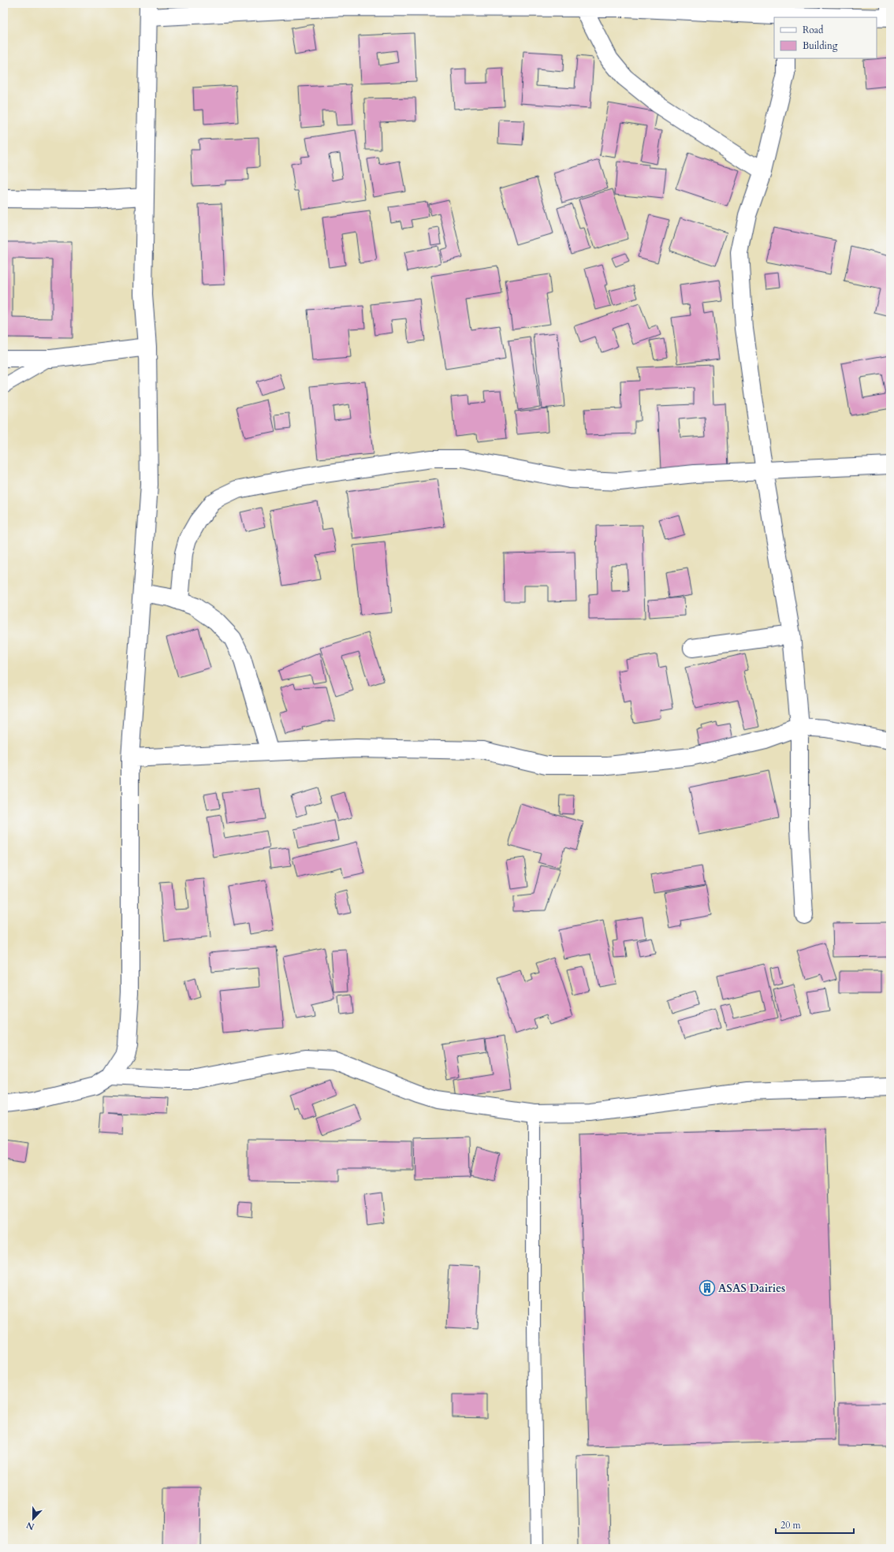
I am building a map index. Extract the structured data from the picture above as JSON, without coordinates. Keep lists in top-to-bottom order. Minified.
{"places":{"building":["ASAS Dairies"]},"legend":["Road","Building"],"scale_bar":"20 m","north":"bottom"}
